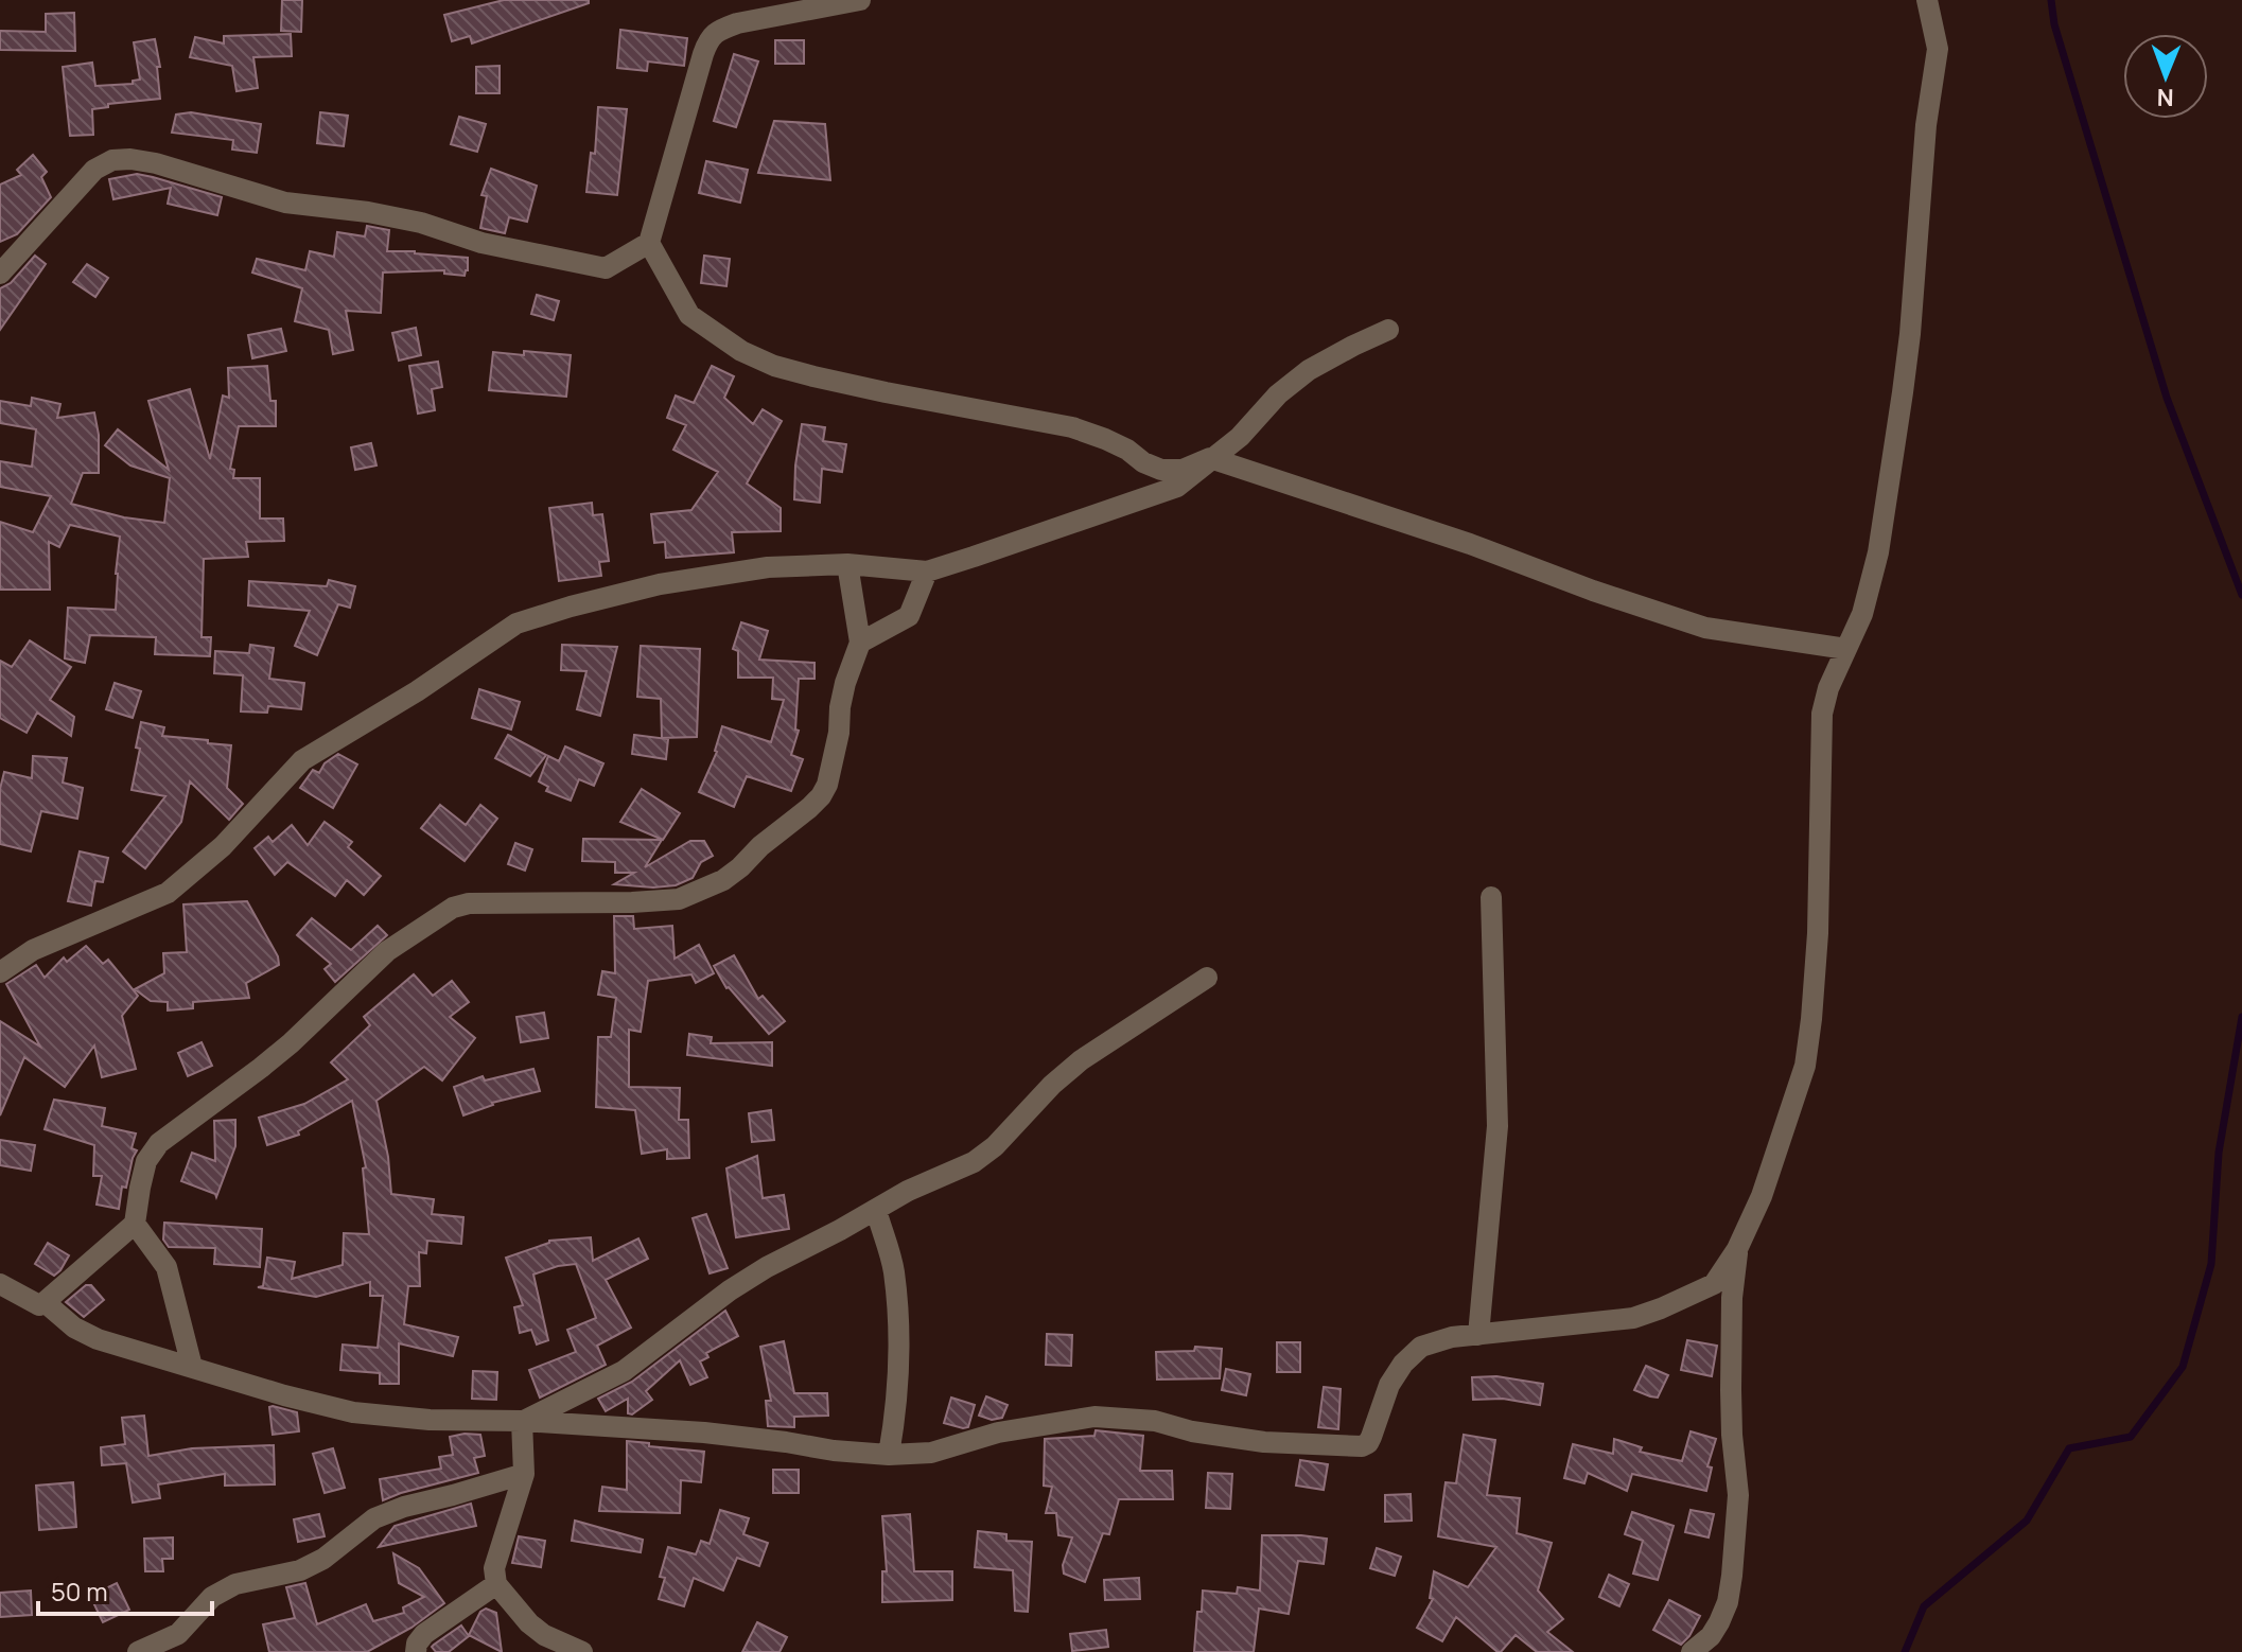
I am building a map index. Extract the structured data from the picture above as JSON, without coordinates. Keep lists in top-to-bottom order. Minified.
{"scale_bar":"50 m","north":"bottom"}
